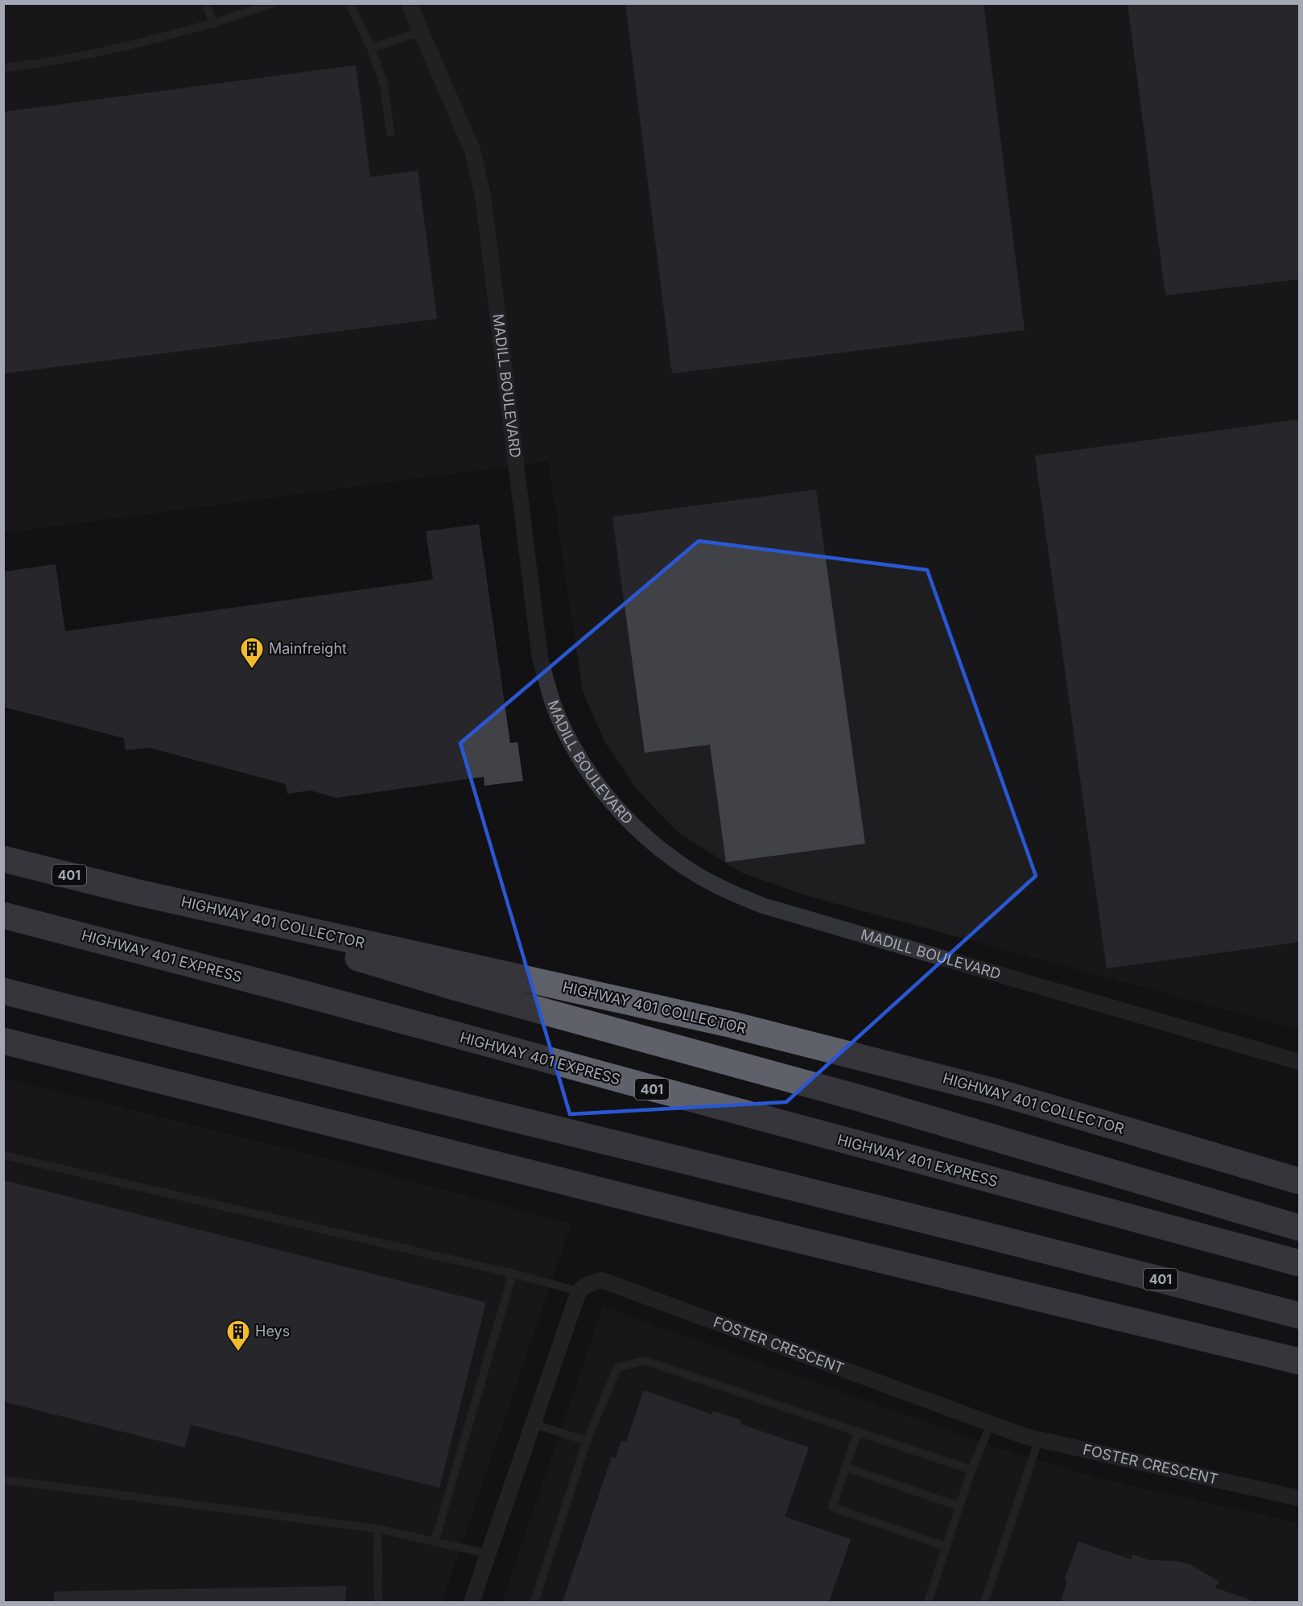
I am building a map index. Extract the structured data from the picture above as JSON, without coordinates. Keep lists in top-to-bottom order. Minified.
{"streets":{"highway":["401","HIGHWAY 401 COLLECTOR","HIGHWAY 401 EXPRESS"],"street":["MADILL BOULEVARD","FOSTER CRESCENT"]},"places":{"building":["Mainfreight","Heys"]}}
